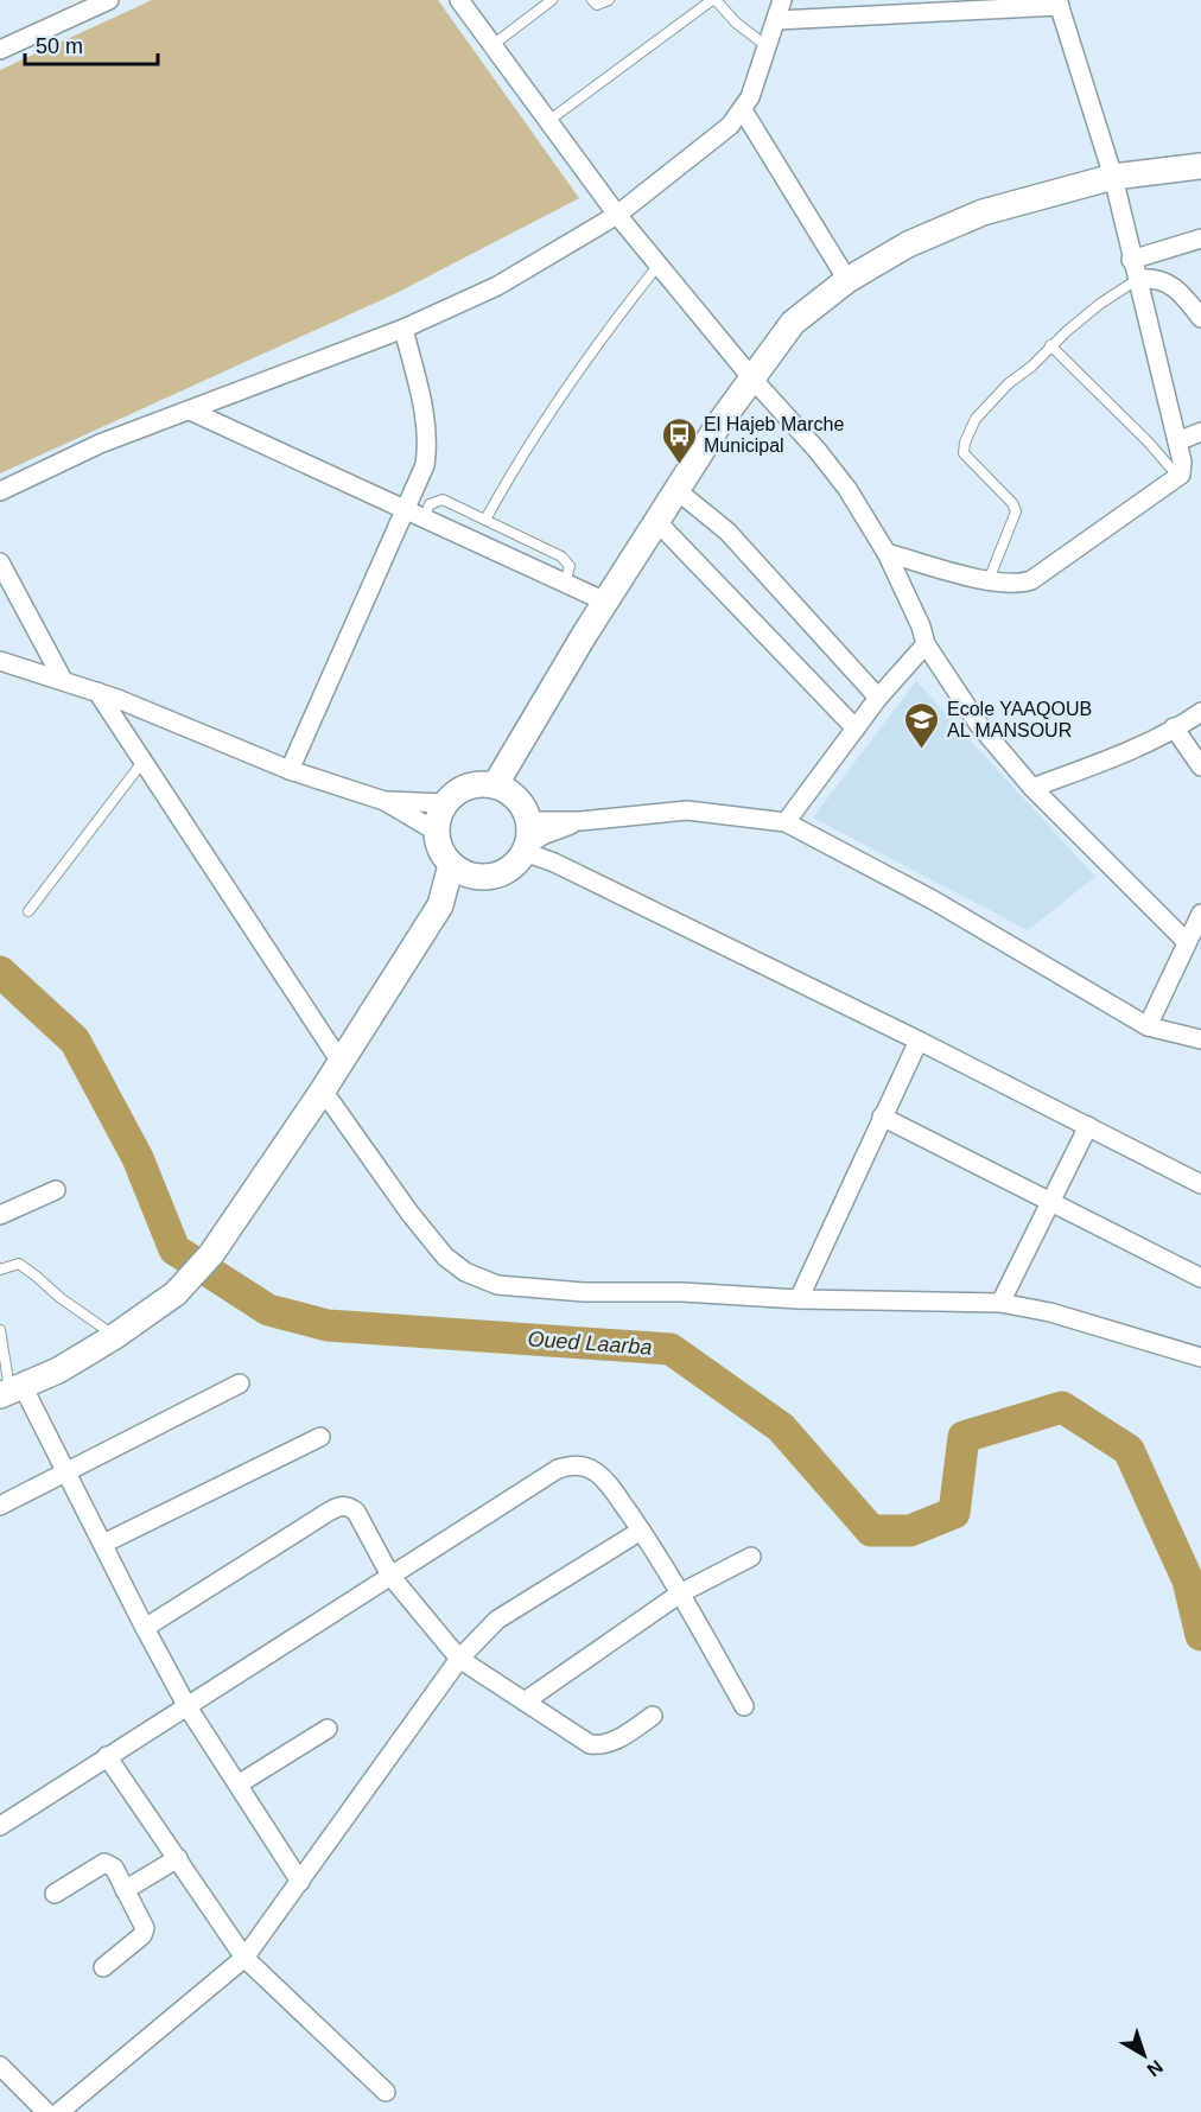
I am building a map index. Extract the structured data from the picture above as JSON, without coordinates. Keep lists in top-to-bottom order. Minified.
{"water":["Oued Laarba"],"places":{"bus stop":["El Hajeb Marche Municipal"],"school or university":["Ecole YAAQOUB AL MANSOUR"]},"scale_bar":"50 m","north":"bottom right"}
